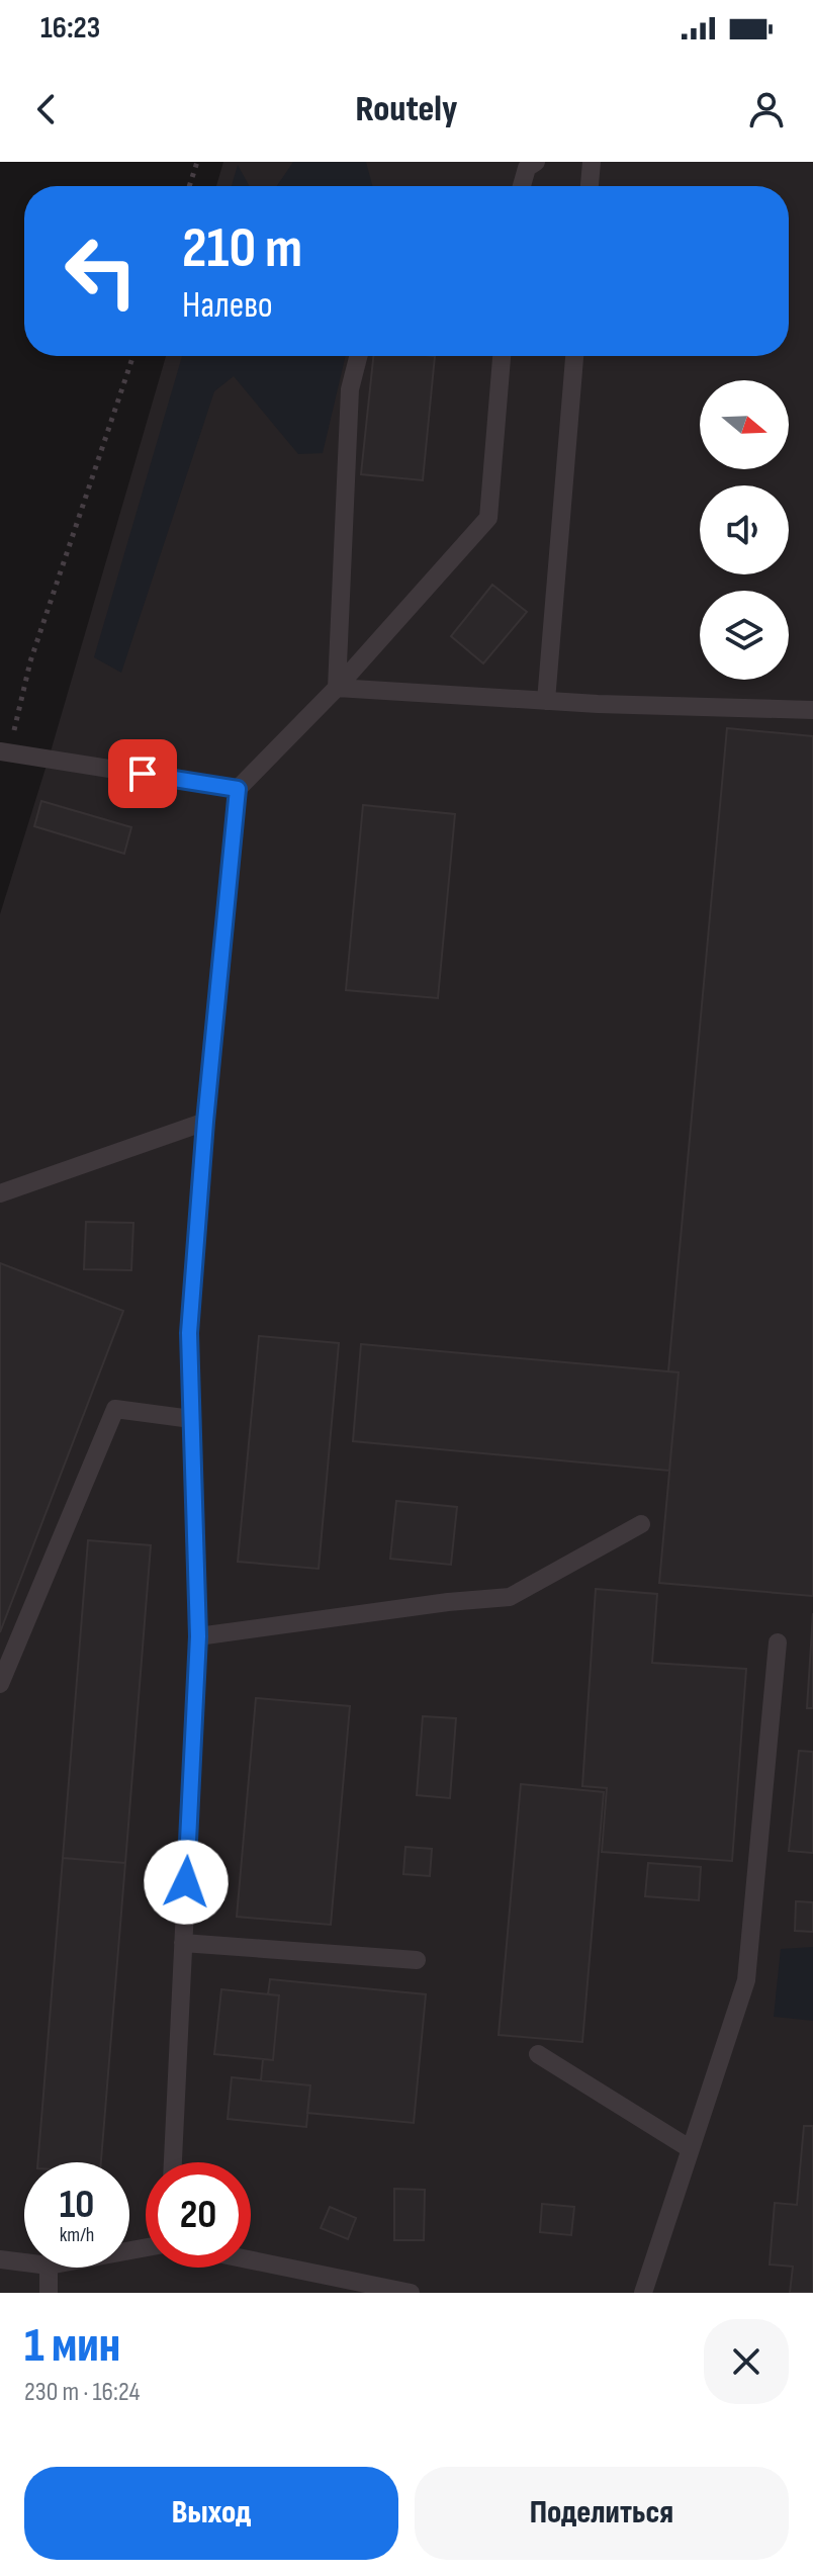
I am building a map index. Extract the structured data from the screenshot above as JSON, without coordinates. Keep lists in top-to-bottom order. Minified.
{"north":"right","page":{"status":"16:23","header":"Routely","turn":["210 m","Налево"],"speed":"10 km/h","limit":"20","heading":["1 мин","230 m · 16:24"],"buttons":["Выход","Поделиться"]}}
